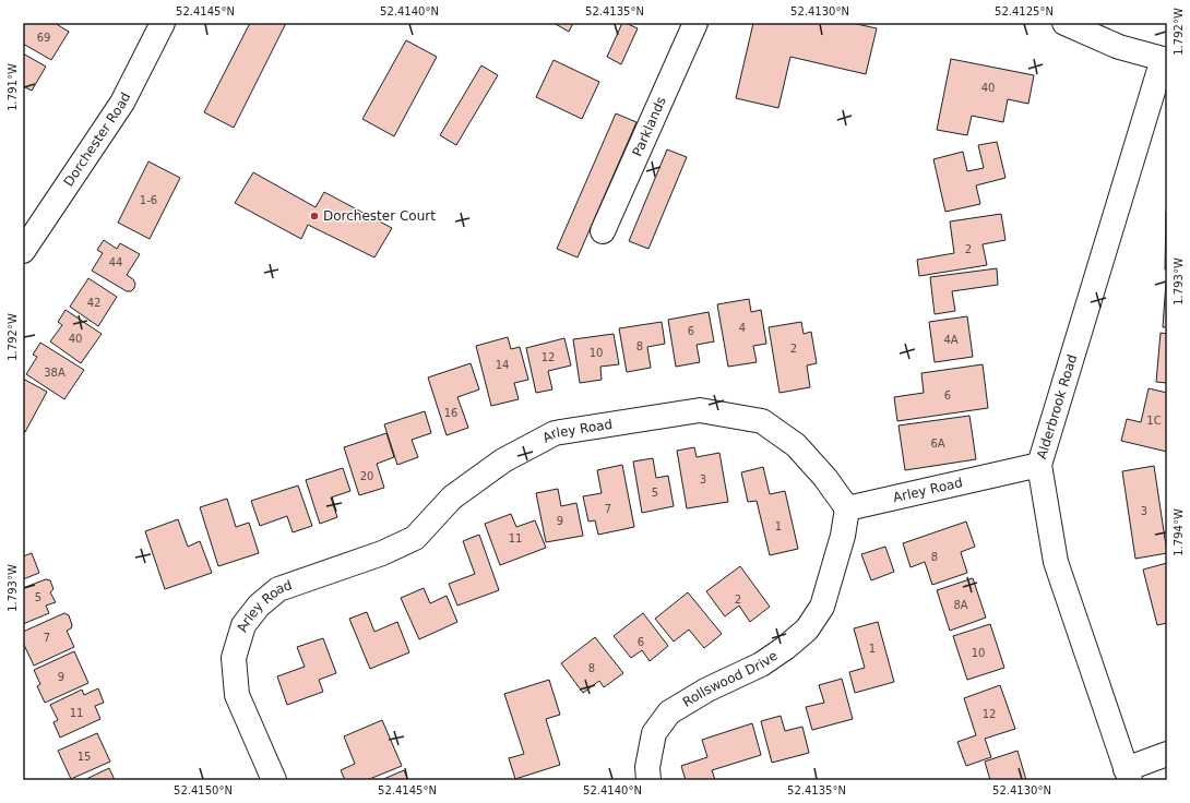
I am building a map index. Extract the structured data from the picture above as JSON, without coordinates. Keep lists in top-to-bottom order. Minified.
{"streets":{"street":["Parklands","Dorchester Road","Alderbrook Road","Arley Road","Rollswood Drive"]},"crossings":[["Alderbrook Road","Arley Road"],["Arley Road","Rollswood Drive"]],"places":["Dorchester Court"],"house_numbers":["69","40","1-6","2","44","42","4","6","40","4A","8","2","10","12","14","38A","6","16","1C","6A","20","3","5","7","3","9","1","11","8","5","2","8A","7","6","1","10","8","9","11","12","15"],"coordinates":["52.4145°N","52.4140°N","52.4135°N","52.4130°N","52.4125°N","1.792°W","1.791°W","1.793°W","1.794°W","52.4150°N"]}
